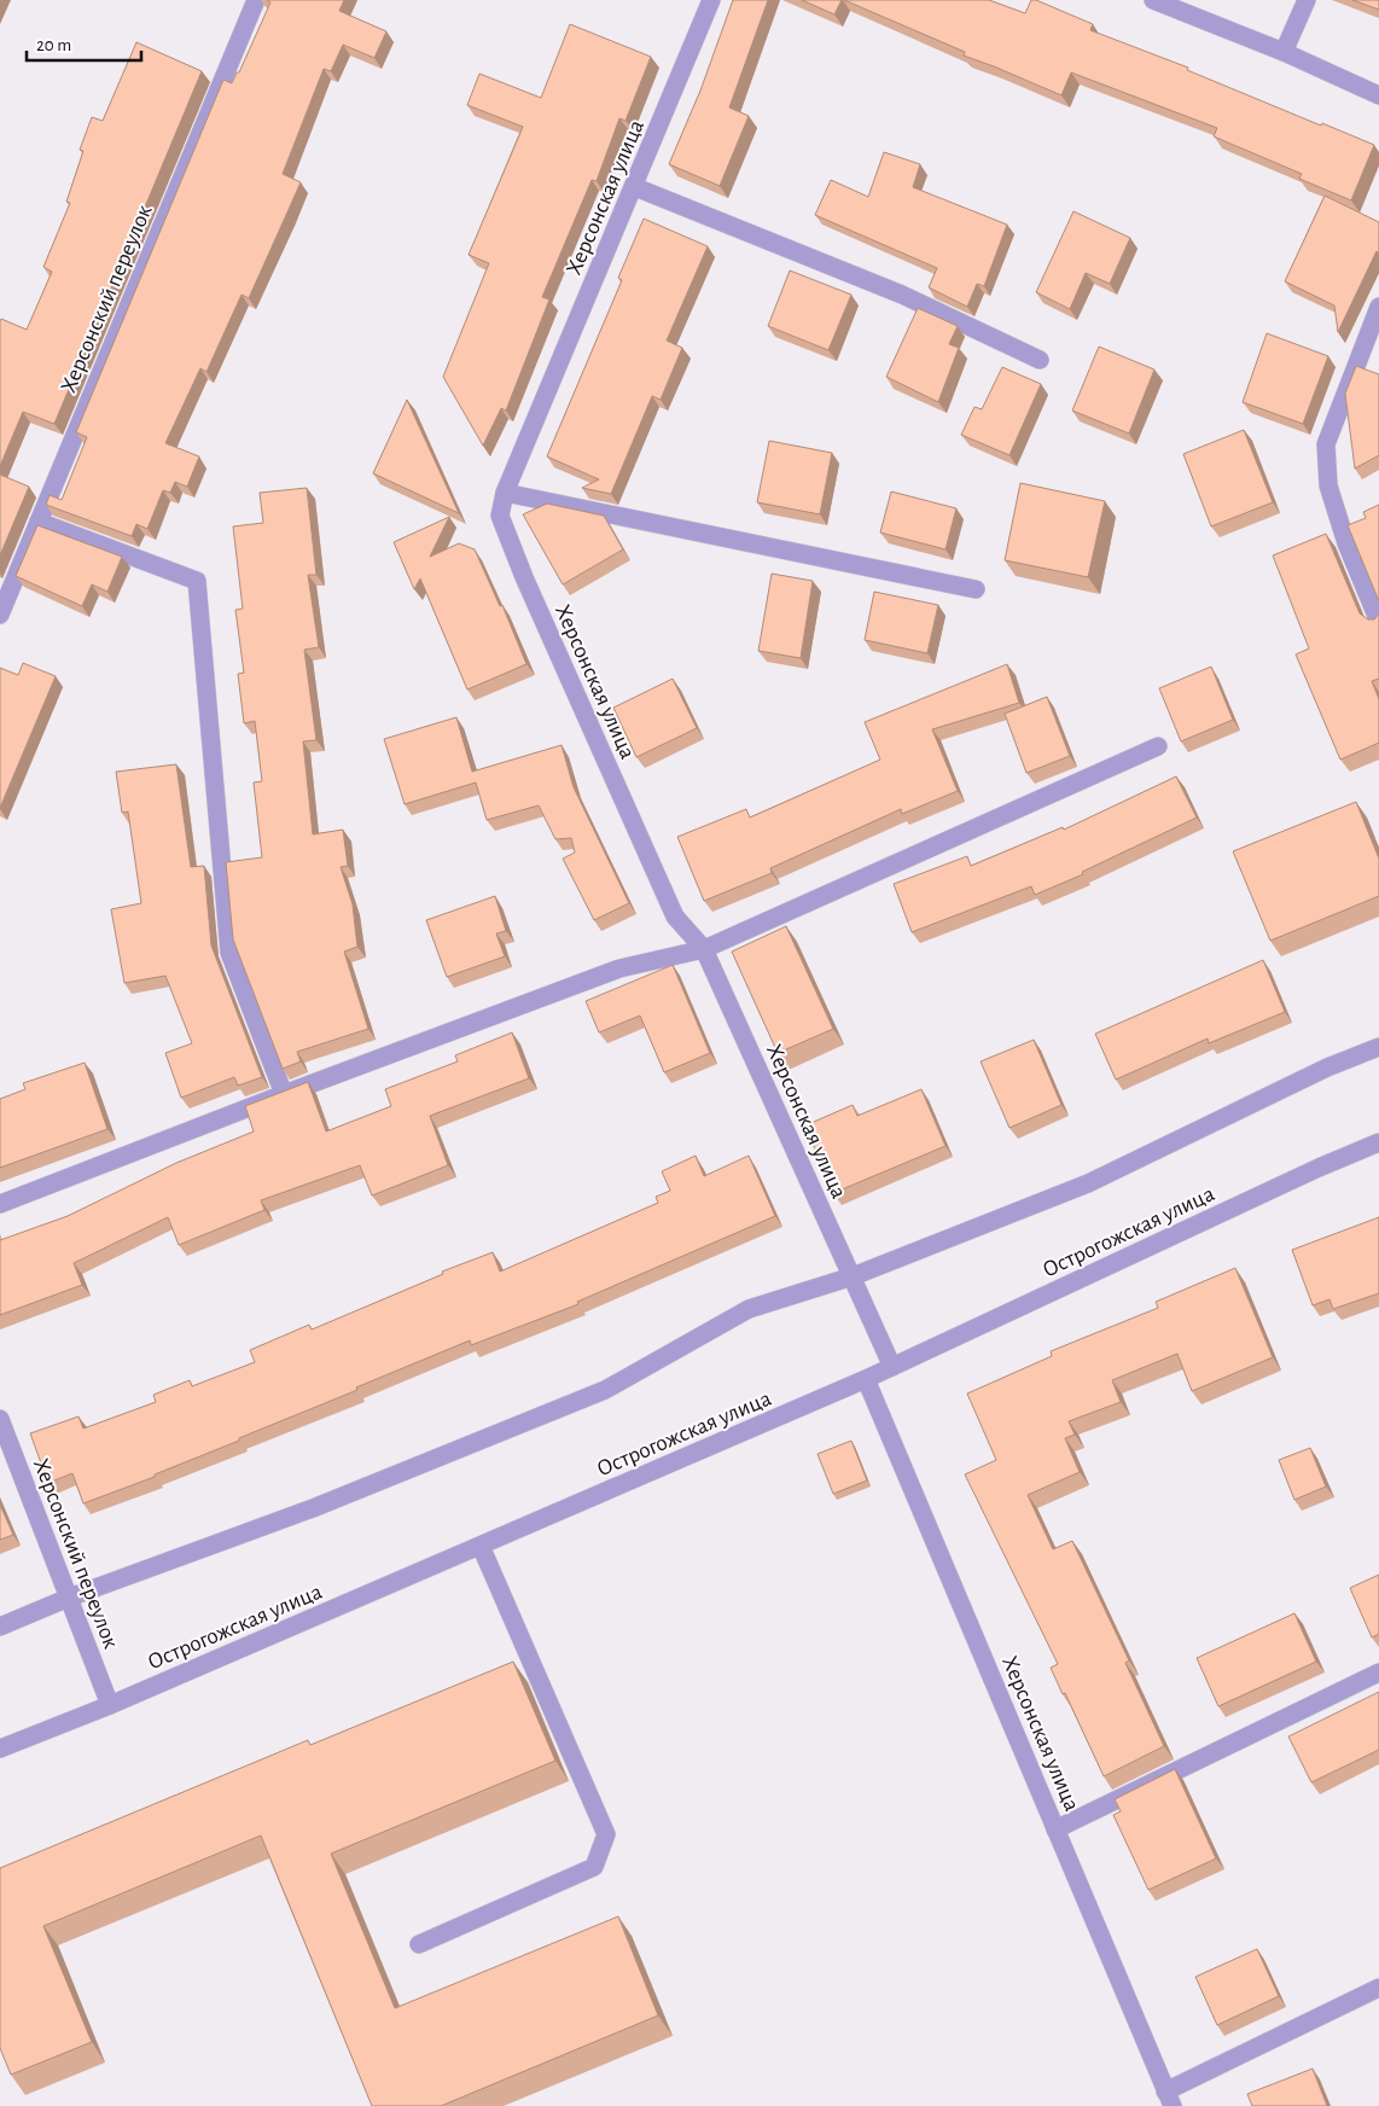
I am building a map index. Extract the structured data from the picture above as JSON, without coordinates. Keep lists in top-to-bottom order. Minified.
{"streets":{"street":["Херсонская улица","Херсонский переулок","Острогожская улица"]},"crossings":[["Херсонская улица","Острогожская улица"],["Херсонский переулок","Острогожская улица"]],"scale_bar":"20 m"}
